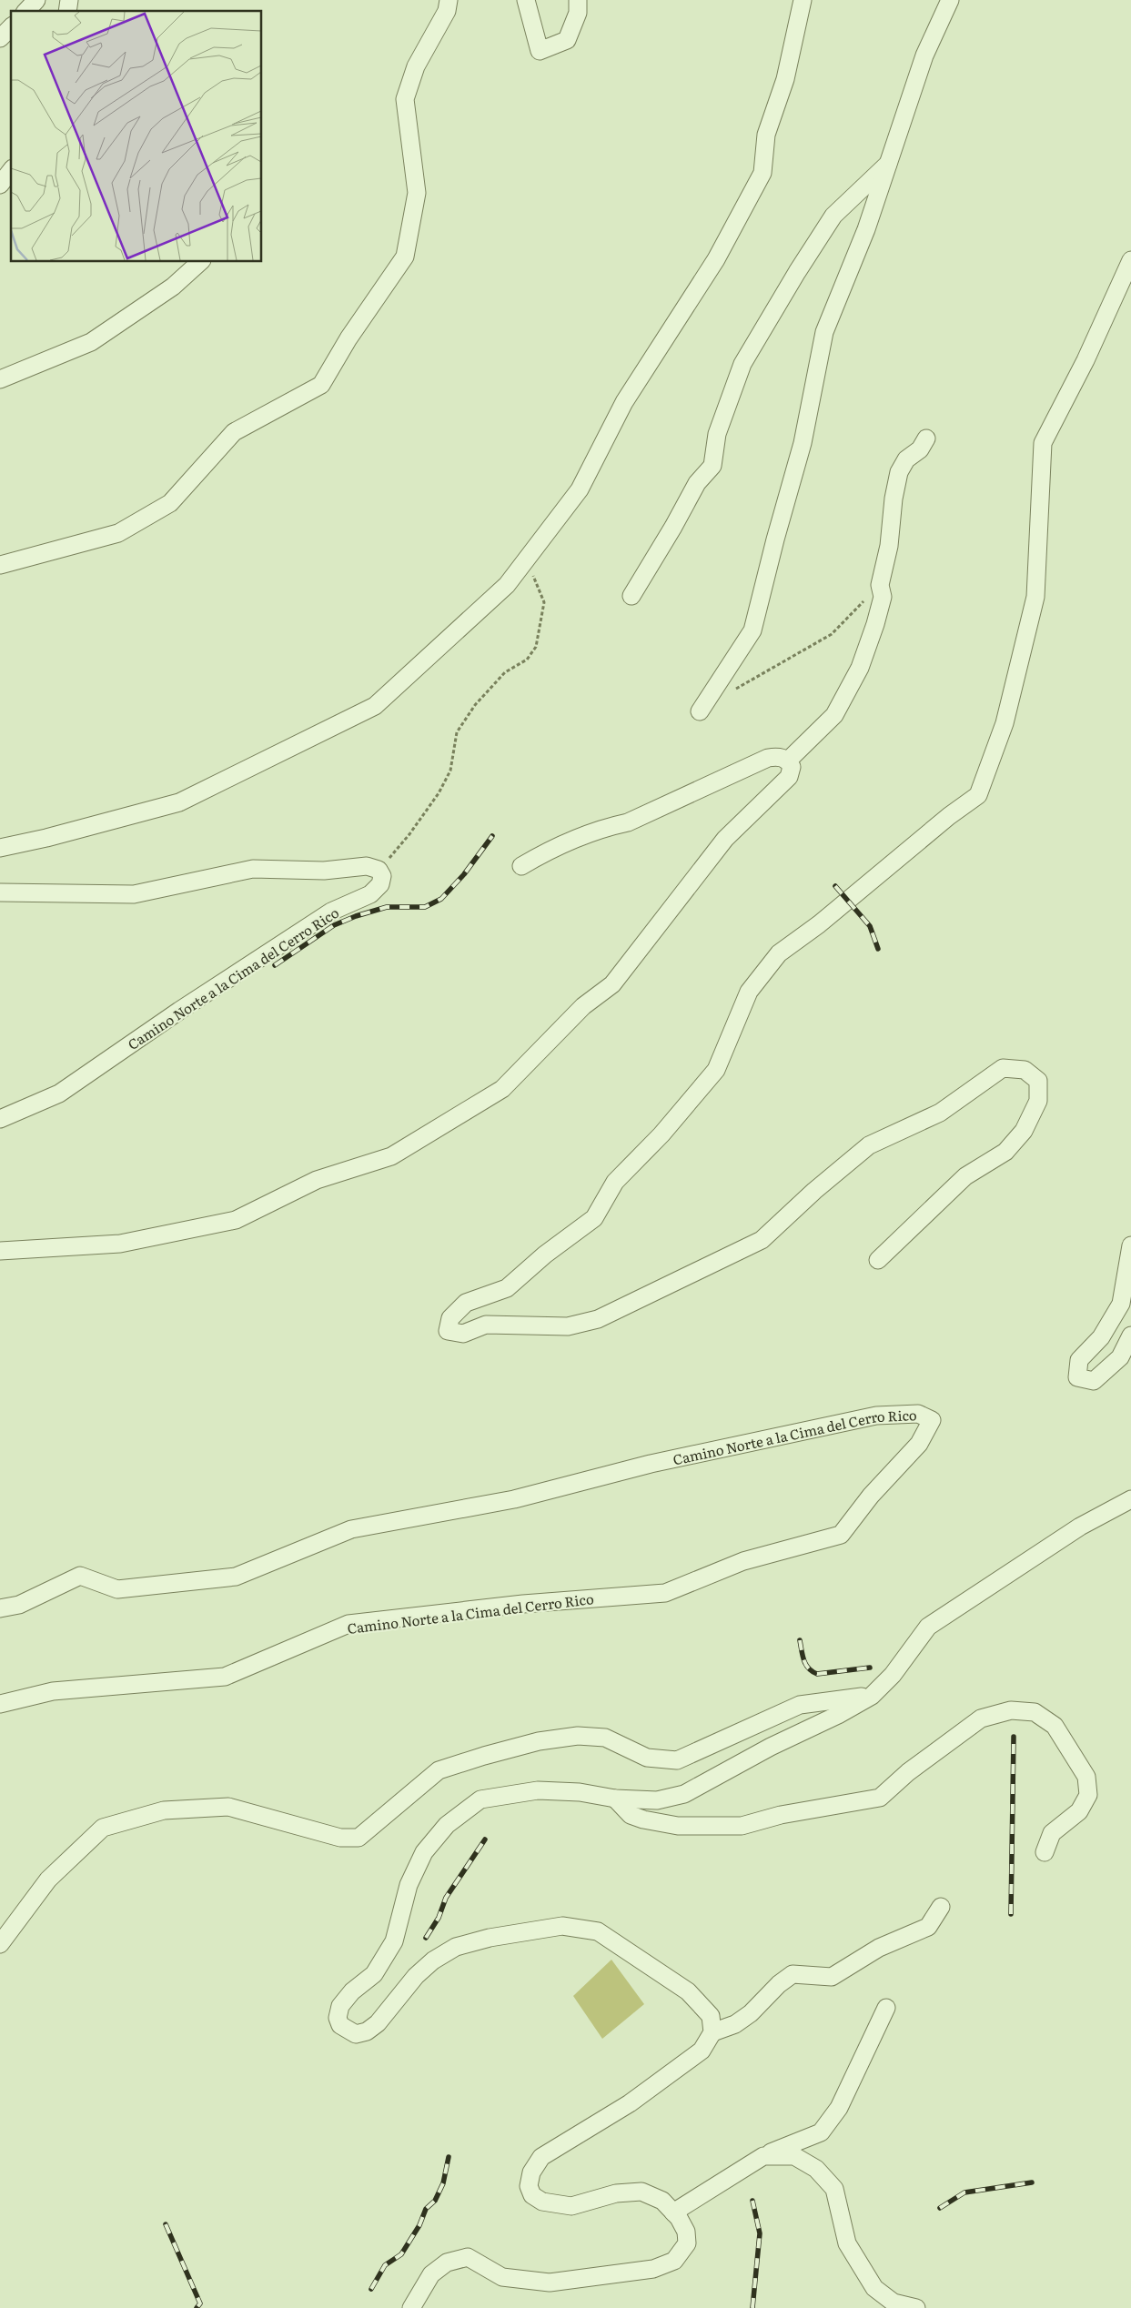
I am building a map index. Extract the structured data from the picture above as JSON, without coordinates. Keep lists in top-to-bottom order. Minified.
{"streets":{"lane":["Camino Norte a la Cima del Cerro Rico"]}}
